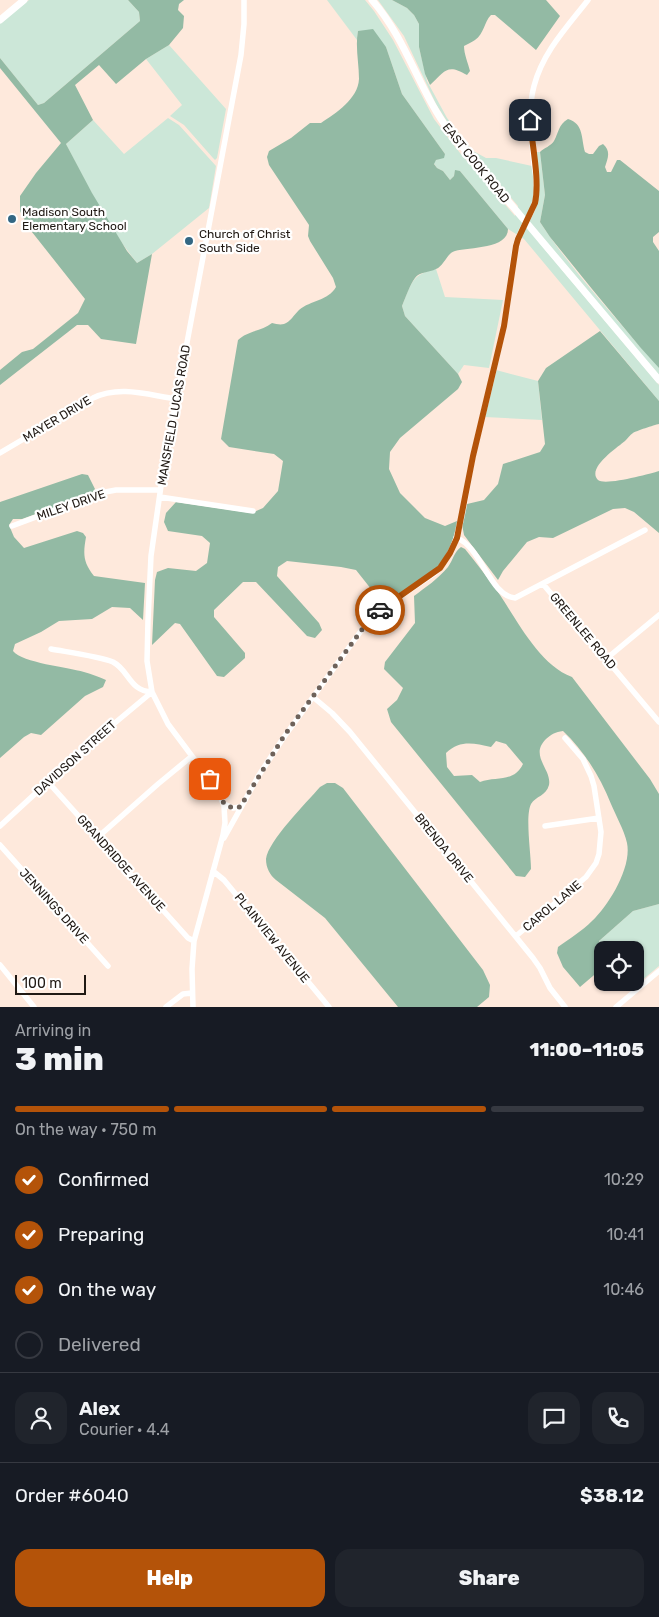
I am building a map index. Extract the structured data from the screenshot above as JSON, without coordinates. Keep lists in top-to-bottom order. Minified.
{"streets":{"main road":["EAST COOK ROAD"],"street":["MANSFIELD LUCAS ROAD","MAYER DRIVE","MILEY DRIVE","GREENLEE ROAD","DAVIDSON STREET","BRENDA DRIVE","GRANDRIDGE AVENUE","JENNINGS DRIVE","CAROL LANE","PLAINVIEW AVENUE"]},"crossings":[["MANSFIELD LUCAS ROAD","MAYER DRIVE"],["MANSFIELD LUCAS ROAD","MILEY DRIVE"],["MANSFIELD LUCAS ROAD","DAVIDSON STREET"],["DAVIDSON STREET","GRANDRIDGE AVENUE"],["BRENDA DRIVE","CAROL LANE"]],"places":["Madison South Elementary School","Church of Christ South Side"],"scale_bar":"100 m","page":{"scale":"100 m","heading":["3 min","Arriving in","11:00–11:05"],"panel":["Alex","Courier · 4.4","Order #6040","$38.12"],"bar":"On the way · 750 m","list":[["Confirmed","10:29"],["Preparing","10:41"],["On the way","10:46"],"Delivered"],"buttons":["Help","Share"]}}
